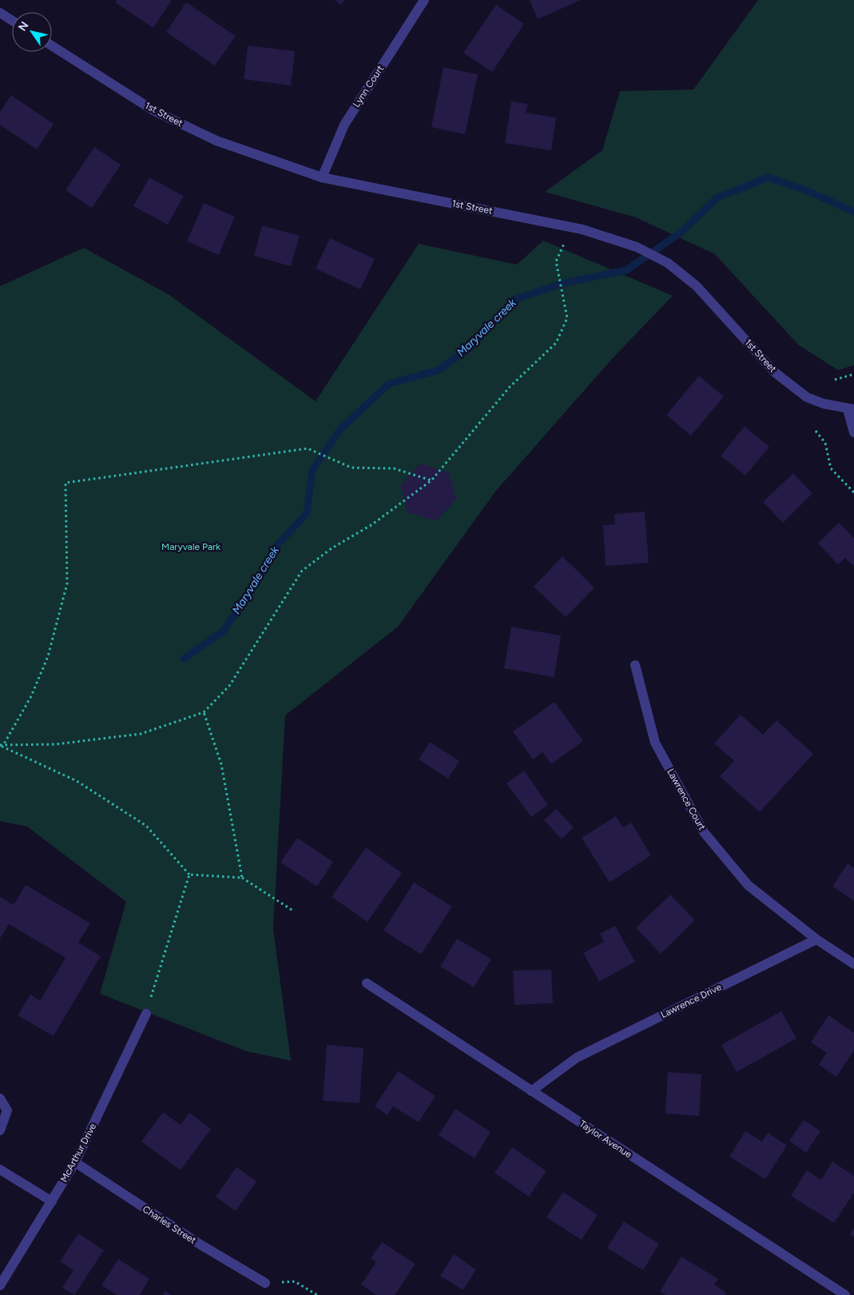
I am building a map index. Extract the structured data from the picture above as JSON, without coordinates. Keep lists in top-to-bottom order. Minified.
{"streets":{"street":["Lynn Court","1st Street","Lawrence Court","Lawrence Drive","Taylor Avenue","McArthur Drive","Charles Street"]},"crossings":[["Lynn Court","1st Street"],["Lawrence Court","Lawrence Drive"],["Lawrence Drive","Taylor Avenue"],["McArthur Drive","Charles Street"]],"water":["Maryvale creek"],"parks":["Maryvale Park"],"north":"top left"}
